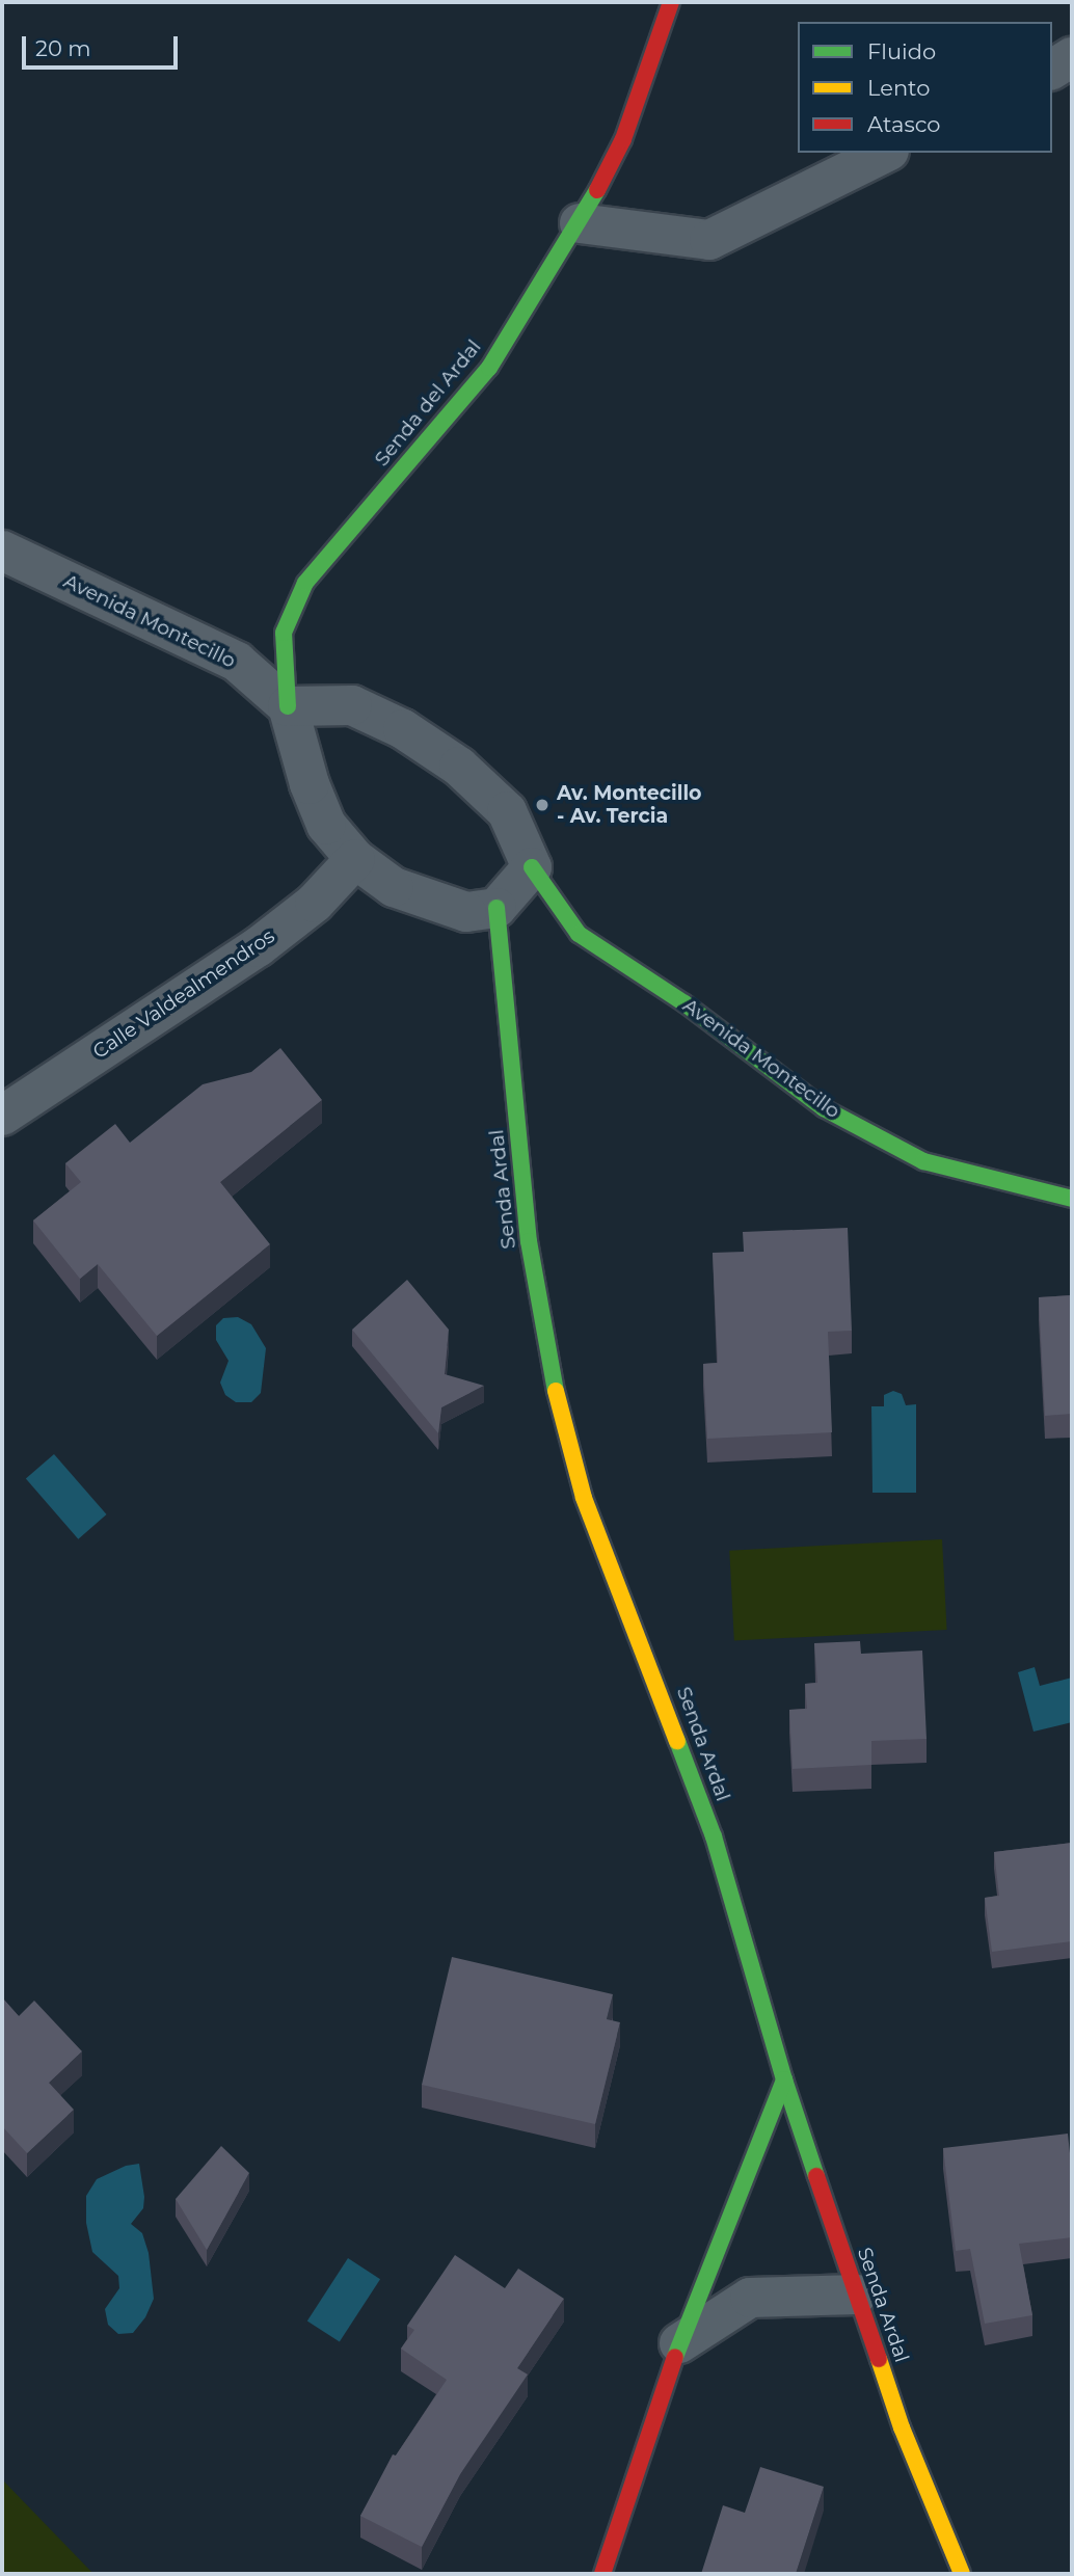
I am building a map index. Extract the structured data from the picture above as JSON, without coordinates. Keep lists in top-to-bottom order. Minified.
{"streets":{"street":["Senda del Ardal","Avenida Montecillo","Calle Valdealmendros","Senda Ardal"]},"crossings":[["Senda del Ardal","Avenida Montecillo"]],"places":["Av. Montecillo - Av. Tercia"],"legend":["Fluido","Lento","Atasco"],"scale_bar":"20 m"}
